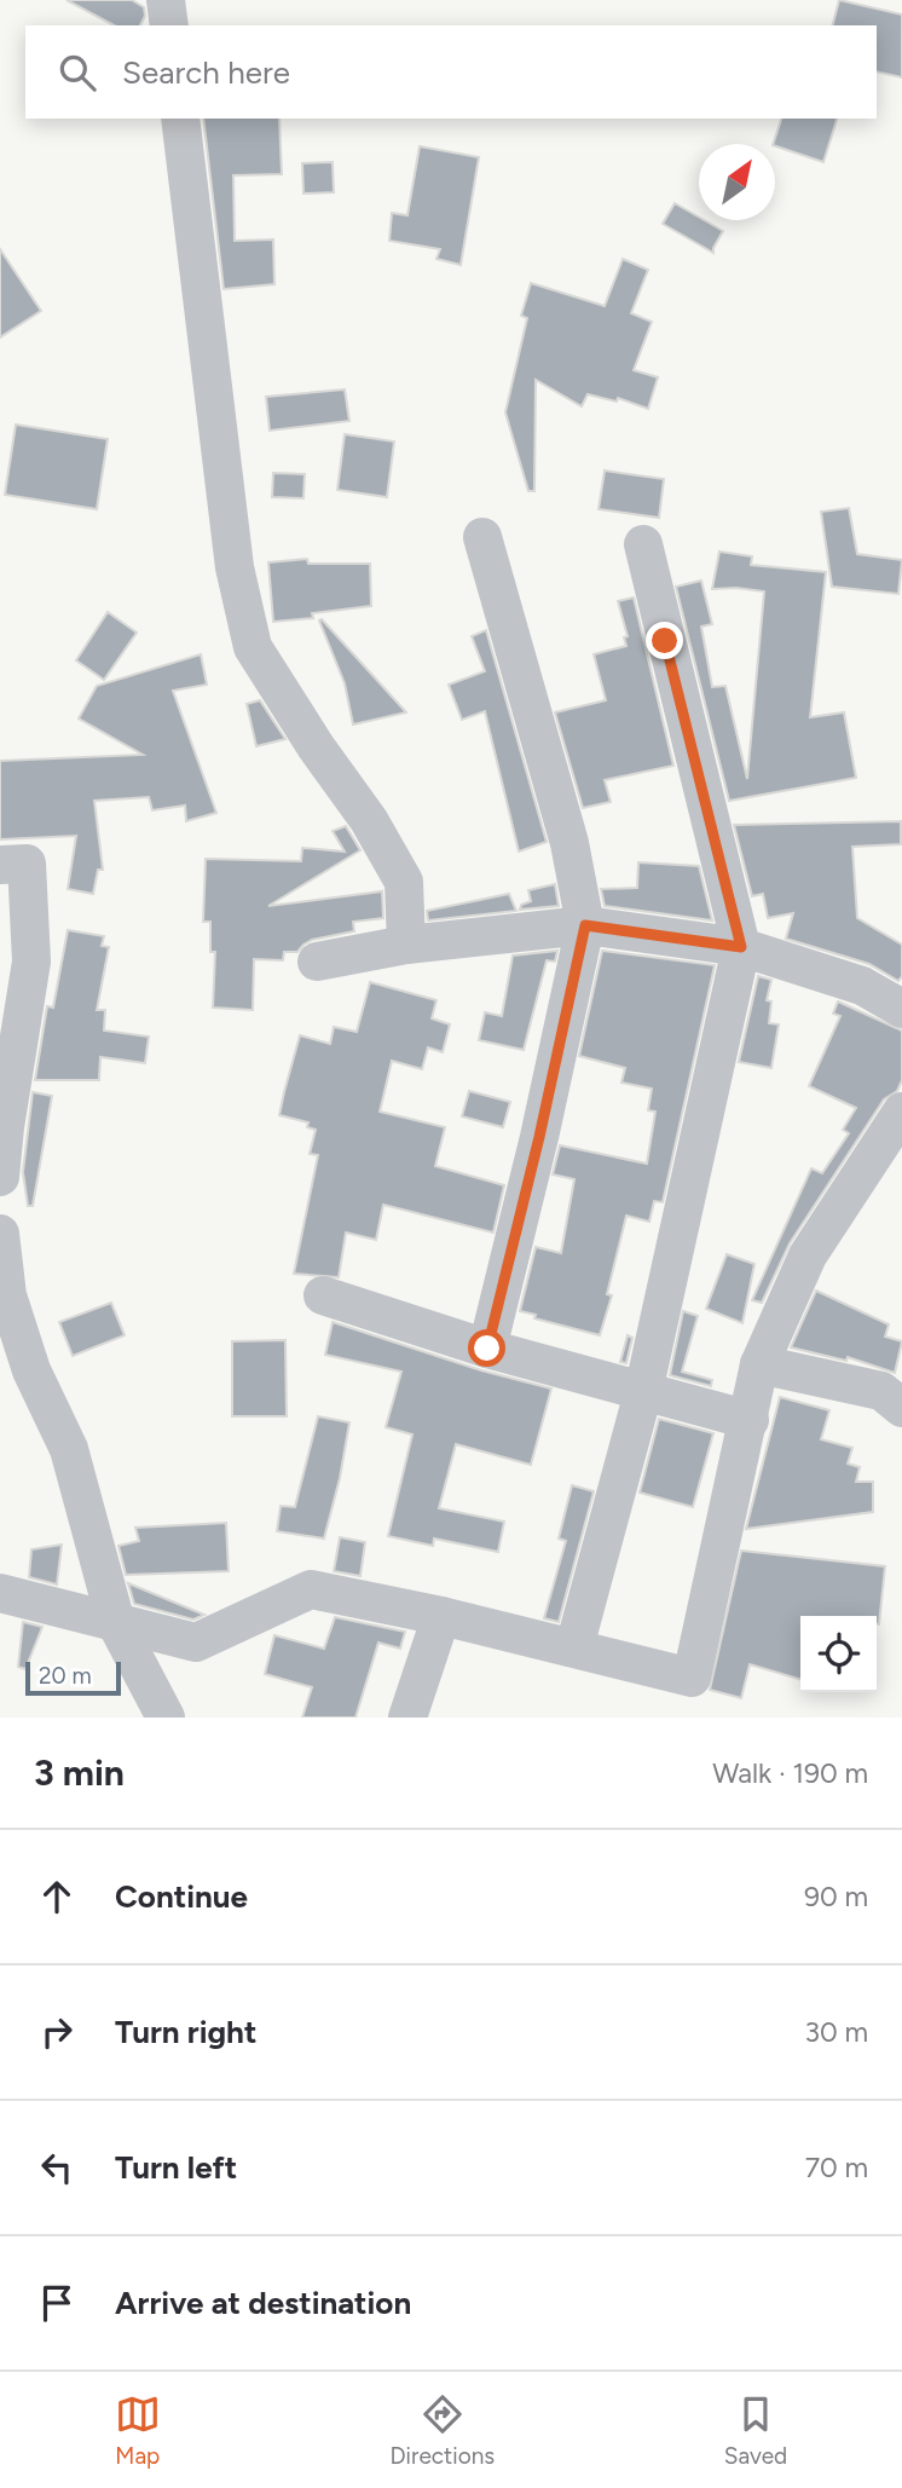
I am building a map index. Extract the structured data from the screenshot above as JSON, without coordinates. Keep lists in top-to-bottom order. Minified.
{"scale_bar":"20 m","north":"top right","page":{"search":"Search here","scale":"20 m","heading":["3 min","Walk · 190 m"],"list":[["Continue","90 m"],["Turn right","30 m"],["Turn left","70 m"],"Arrive at destination"],"nav":["Map","Directions","Saved"]}}
